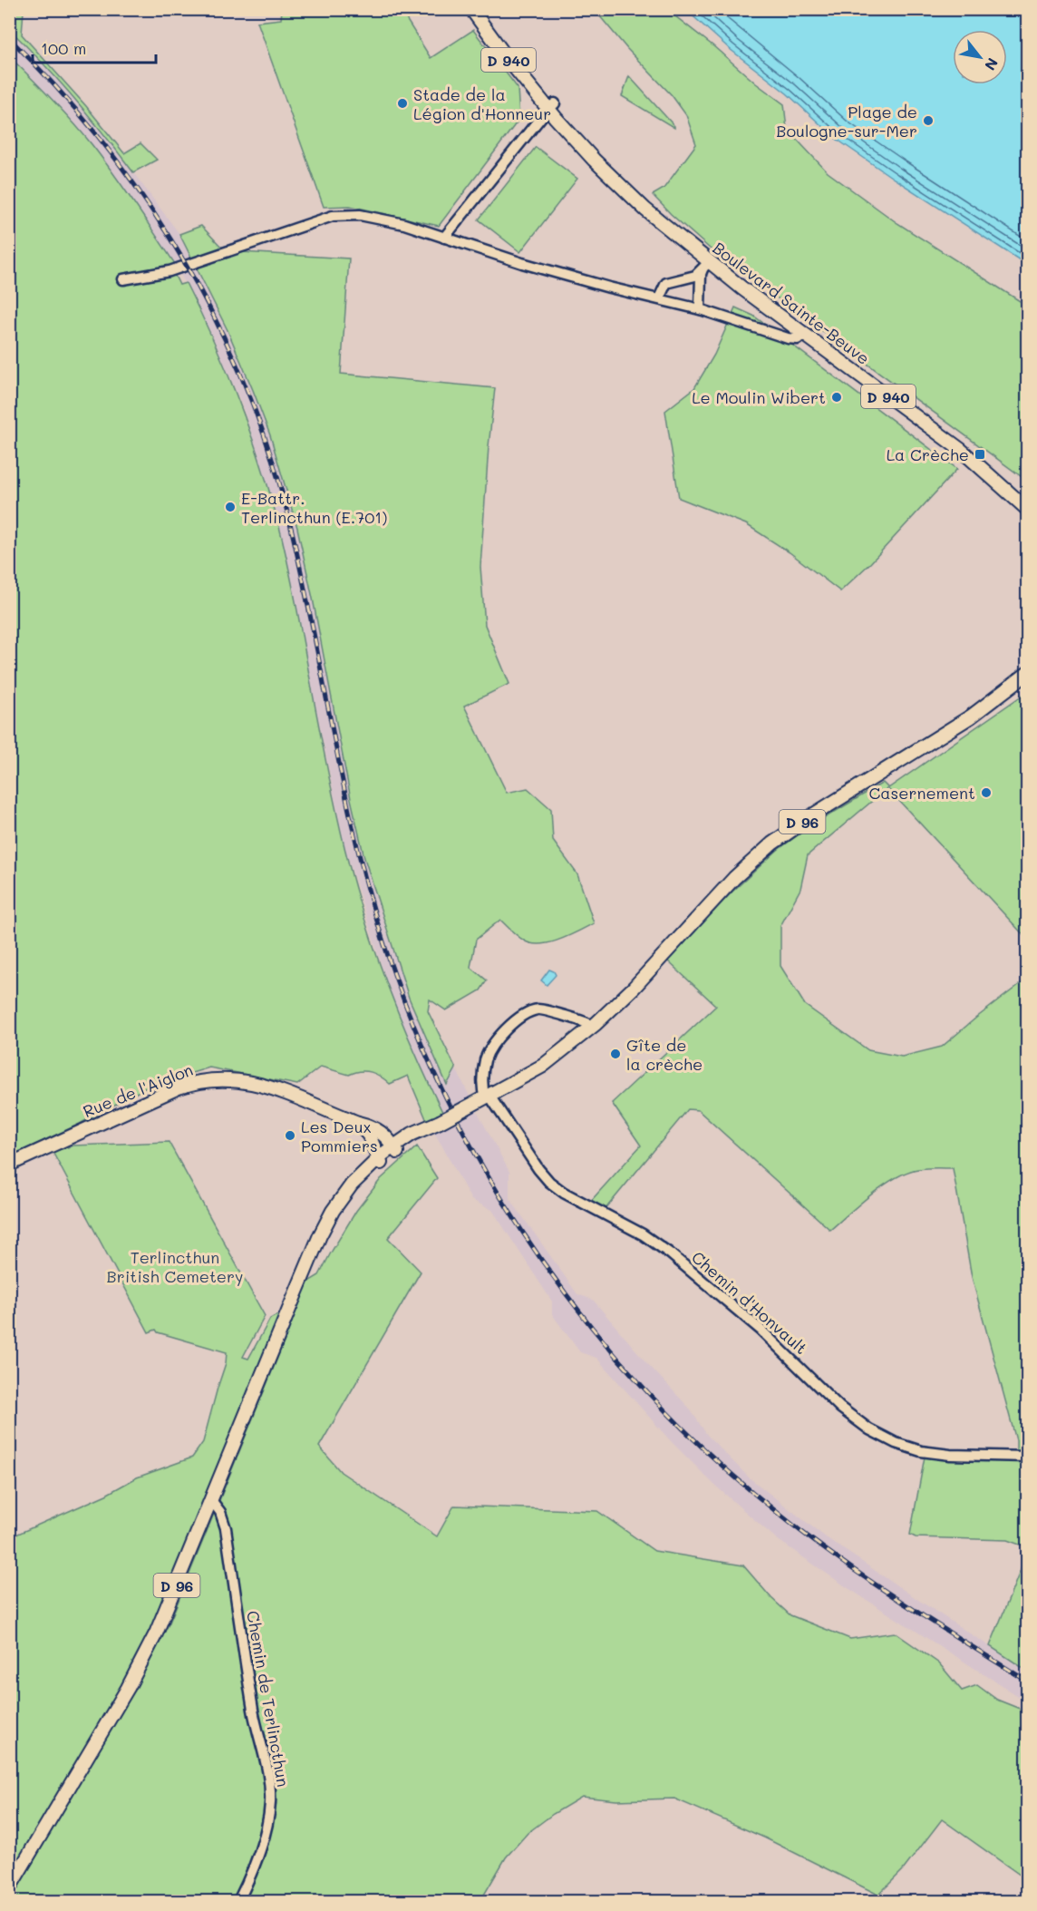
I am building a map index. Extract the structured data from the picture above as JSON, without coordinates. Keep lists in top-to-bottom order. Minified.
{"streets":{"main road":["D 940","Boulevard Sainte-Beuve","D 96","Rue de l'Aiglon"],"street":["Chemin d'Honvault","Chemin de Terlincthun"]},"crossings":[["D 940","Boulevard Sainte-Beuve"],["D 96","Rue de l'Aiglon"],["D 96","Chemin d'Honvault"],["D 96","Chemin de Terlincthun"]],"parks":["Terlincthun British Cemetery"],"places":{"other":["Stade de la Légion d'Honneur","Plage de Boulogne-sur-Mer","Le Moulin Wibert","E-Battr. Terlincthun (E.701)","Casernement","Gîte de la crèche","Les Deux Pommiers"],"transit":["La Crèche"]},"scale_bar":"100 m","north":"bottom right"}
